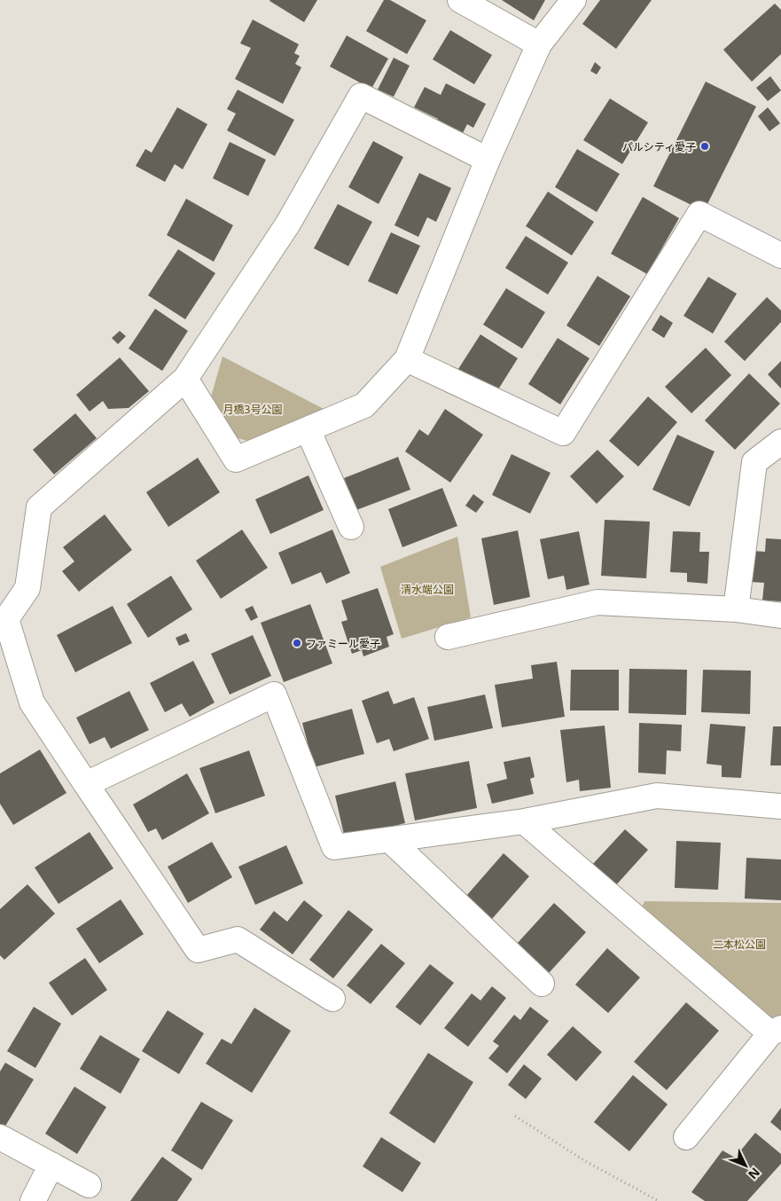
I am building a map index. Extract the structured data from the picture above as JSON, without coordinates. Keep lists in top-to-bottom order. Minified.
{"parks":["月橋3号公園","清水端公園","二本松公園"],"places":["パルシティ愛子","ファミール愛子"],"north":"bottom right"}
